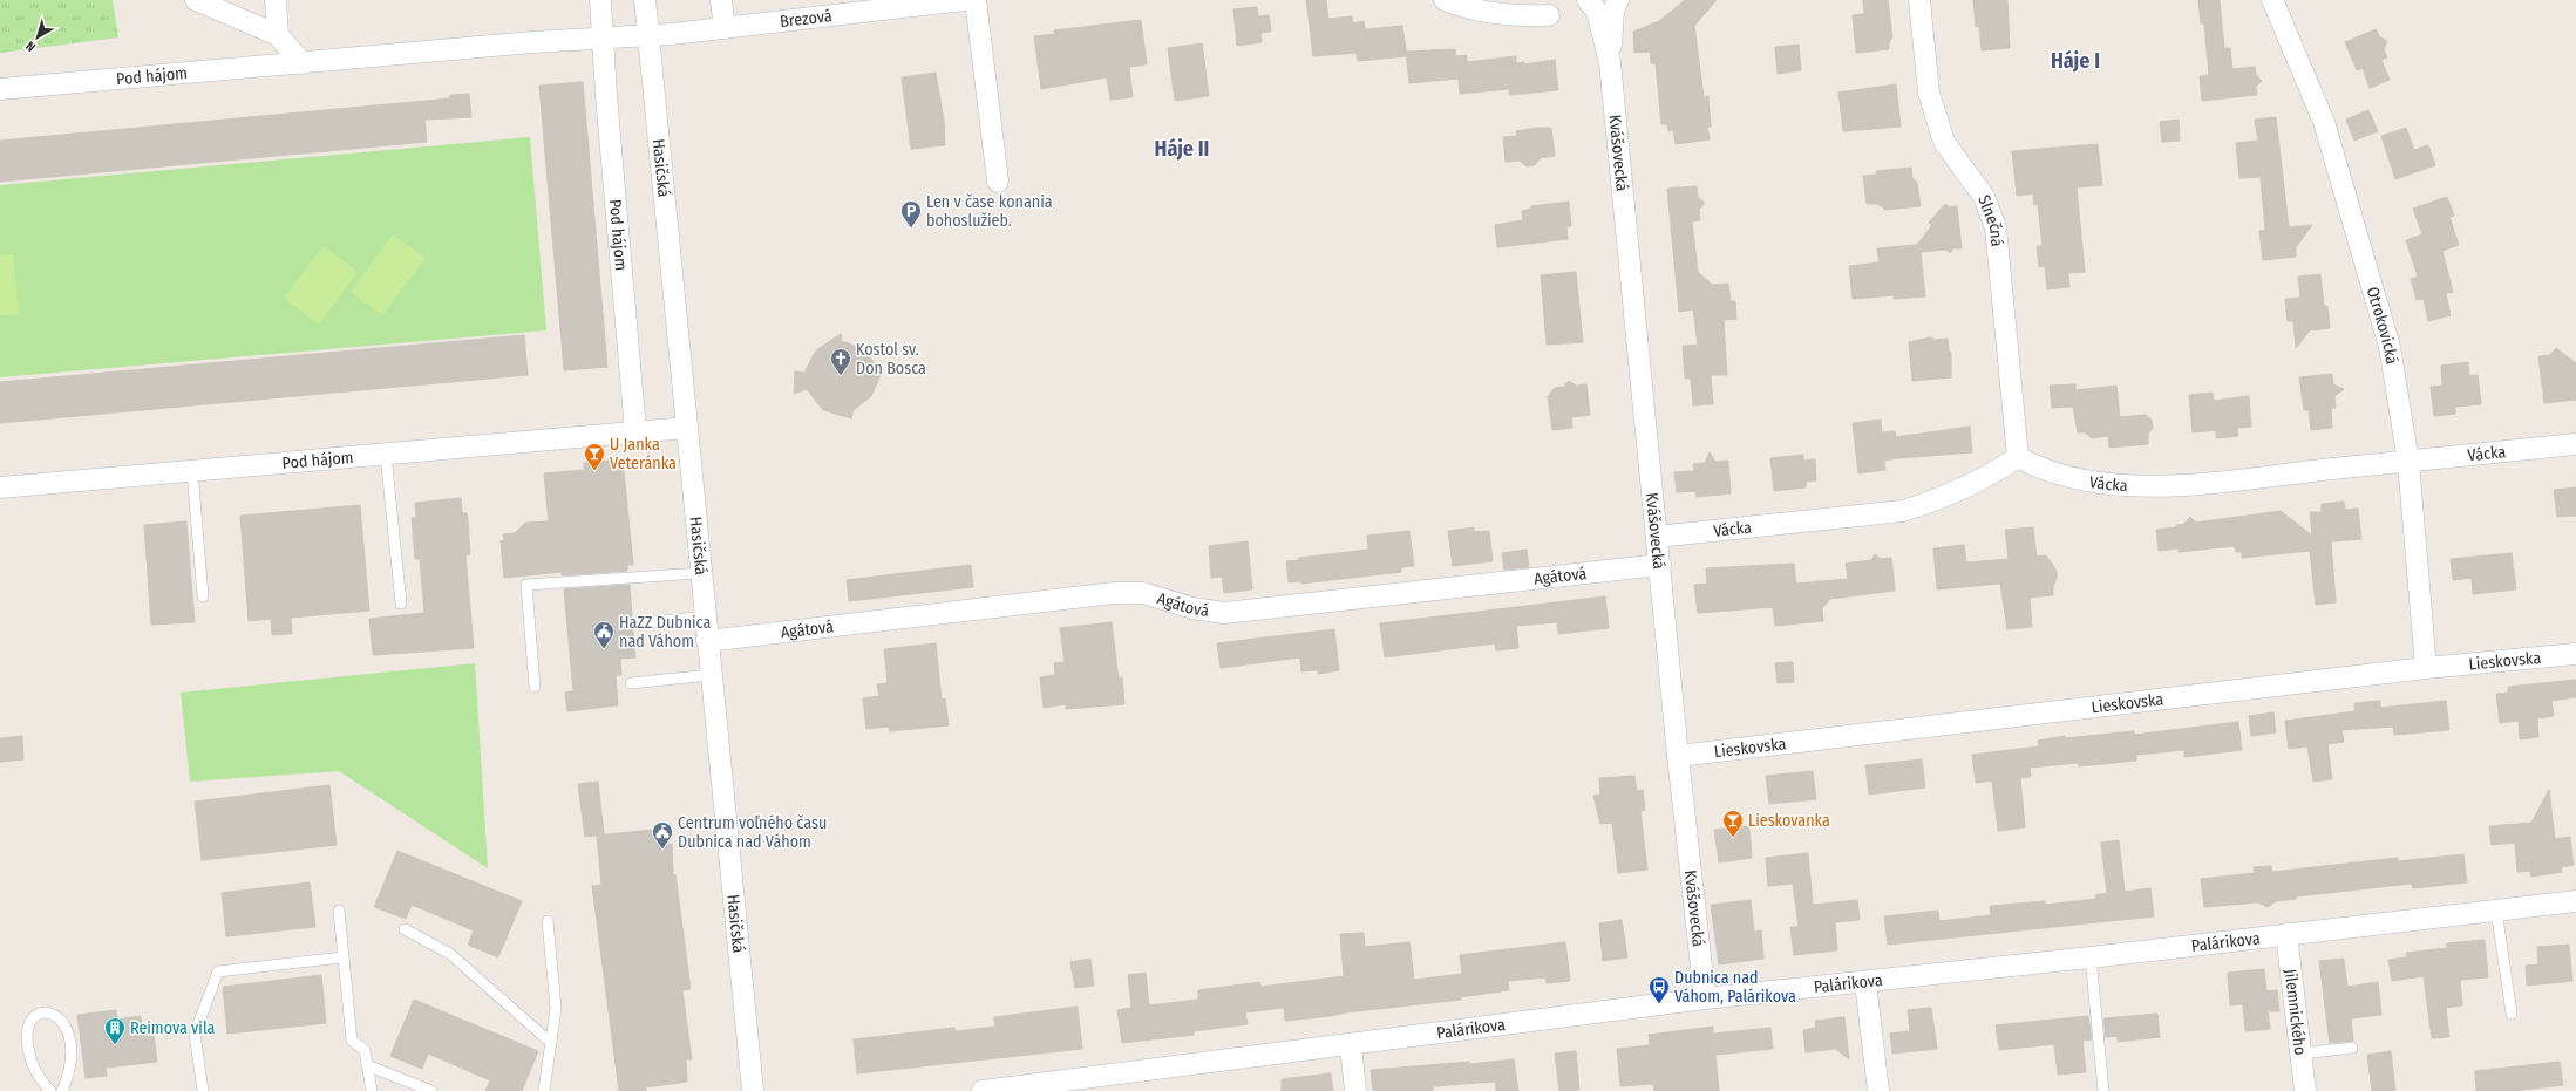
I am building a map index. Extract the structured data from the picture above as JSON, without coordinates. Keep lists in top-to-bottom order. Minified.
{"streets":{"street":["Brezová","Pod hájom","Kvášovecká","Hasičská","Slnečná","Otrokovická","Vácka","Agátová","Lieskovska","Palárikova","Jilemnického"]},"crossings":[["Brezová","Pod hájom"],["Brezová","Hasičská"],["Pod hájom","Hasičská"],["Kvášovecká","Vácka"],["Kvášovecká","Agátová"],["Kvášovecká","Lieskovska"],["Kvášovecká","Palárikova"],["Hasičská","Agátová"],["Slnečná","Vácka"],["Otrokovická","Vácka"],["Otrokovická","Lieskovska"],["Palárikova","Jilemnického"]],"districts":["Háje I","Háje II"],"places":{"parking":["Len v čase konania bohoslužieb."],"church":["Kostol sv. Don Bosca"],"bar":["U Janka Veteránka","Lieskovanka"],"public building":["HaZZ Dubnica nad Váhom","Centrum voľného času Dubnica nad Váhom"],"bus stop":["Dubnica nad Váhom, Palárikova"],"building":["Reimova vila"]},"north":"bottom left"}
